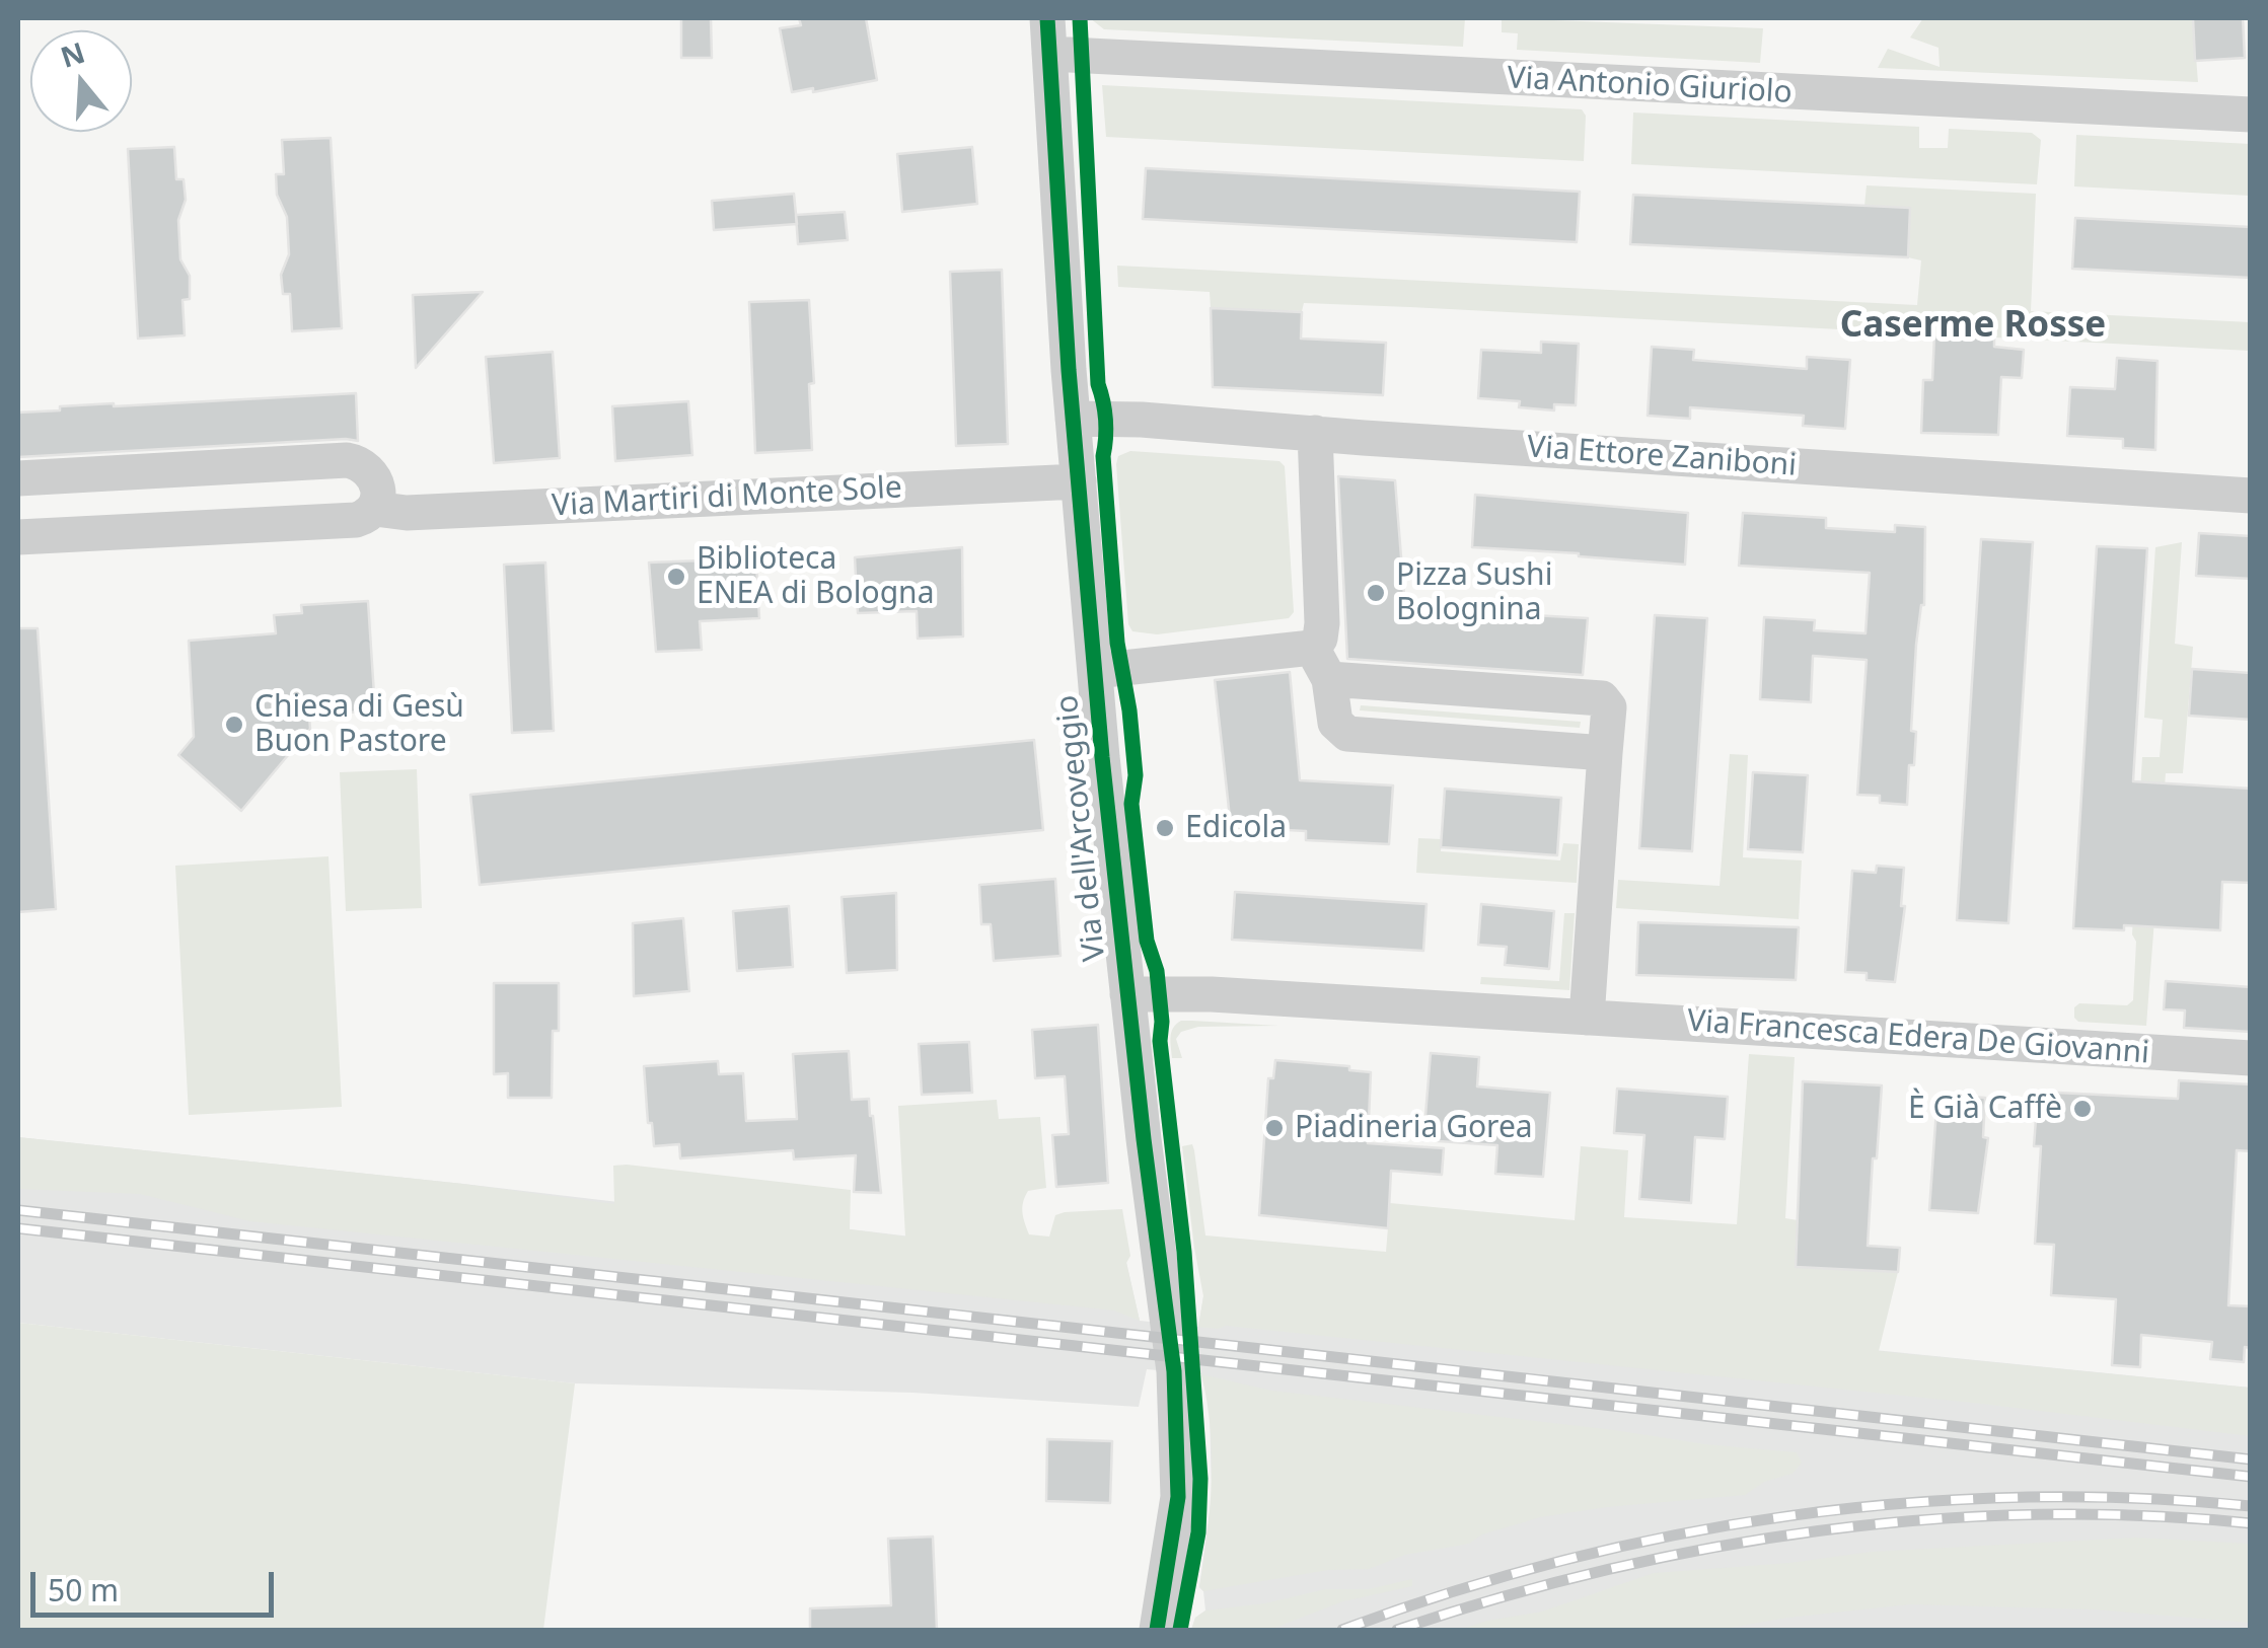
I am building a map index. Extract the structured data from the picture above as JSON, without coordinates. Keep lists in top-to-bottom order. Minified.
{"streets":{"street":["Via Antonio Giuriolo","Via Ettore Zaniboni","Via Martiri di Monte Sole","Via dell'Arcoveggio","Via Francesca Edera De Giovanni"]},"crossings":[["Via Antonio Giuriolo","Via dell'Arcoveggio"],["Via Ettore Zaniboni","Via dell'Arcoveggio"],["Via Martiri di Monte Sole","Via dell'Arcoveggio"],["Via dell'Arcoveggio","Via Francesca Edera De Giovanni"]],"districts":["Caserme Rosse"],"places":["Biblioteca ENEA di Bologna","Pizza Sushi Bolognina","Chiesa di Gesù Buon Pastore","Edicola","È Già Caffè","Piadineria Gorea"],"scale_bar":"50 m","north":"top"}
